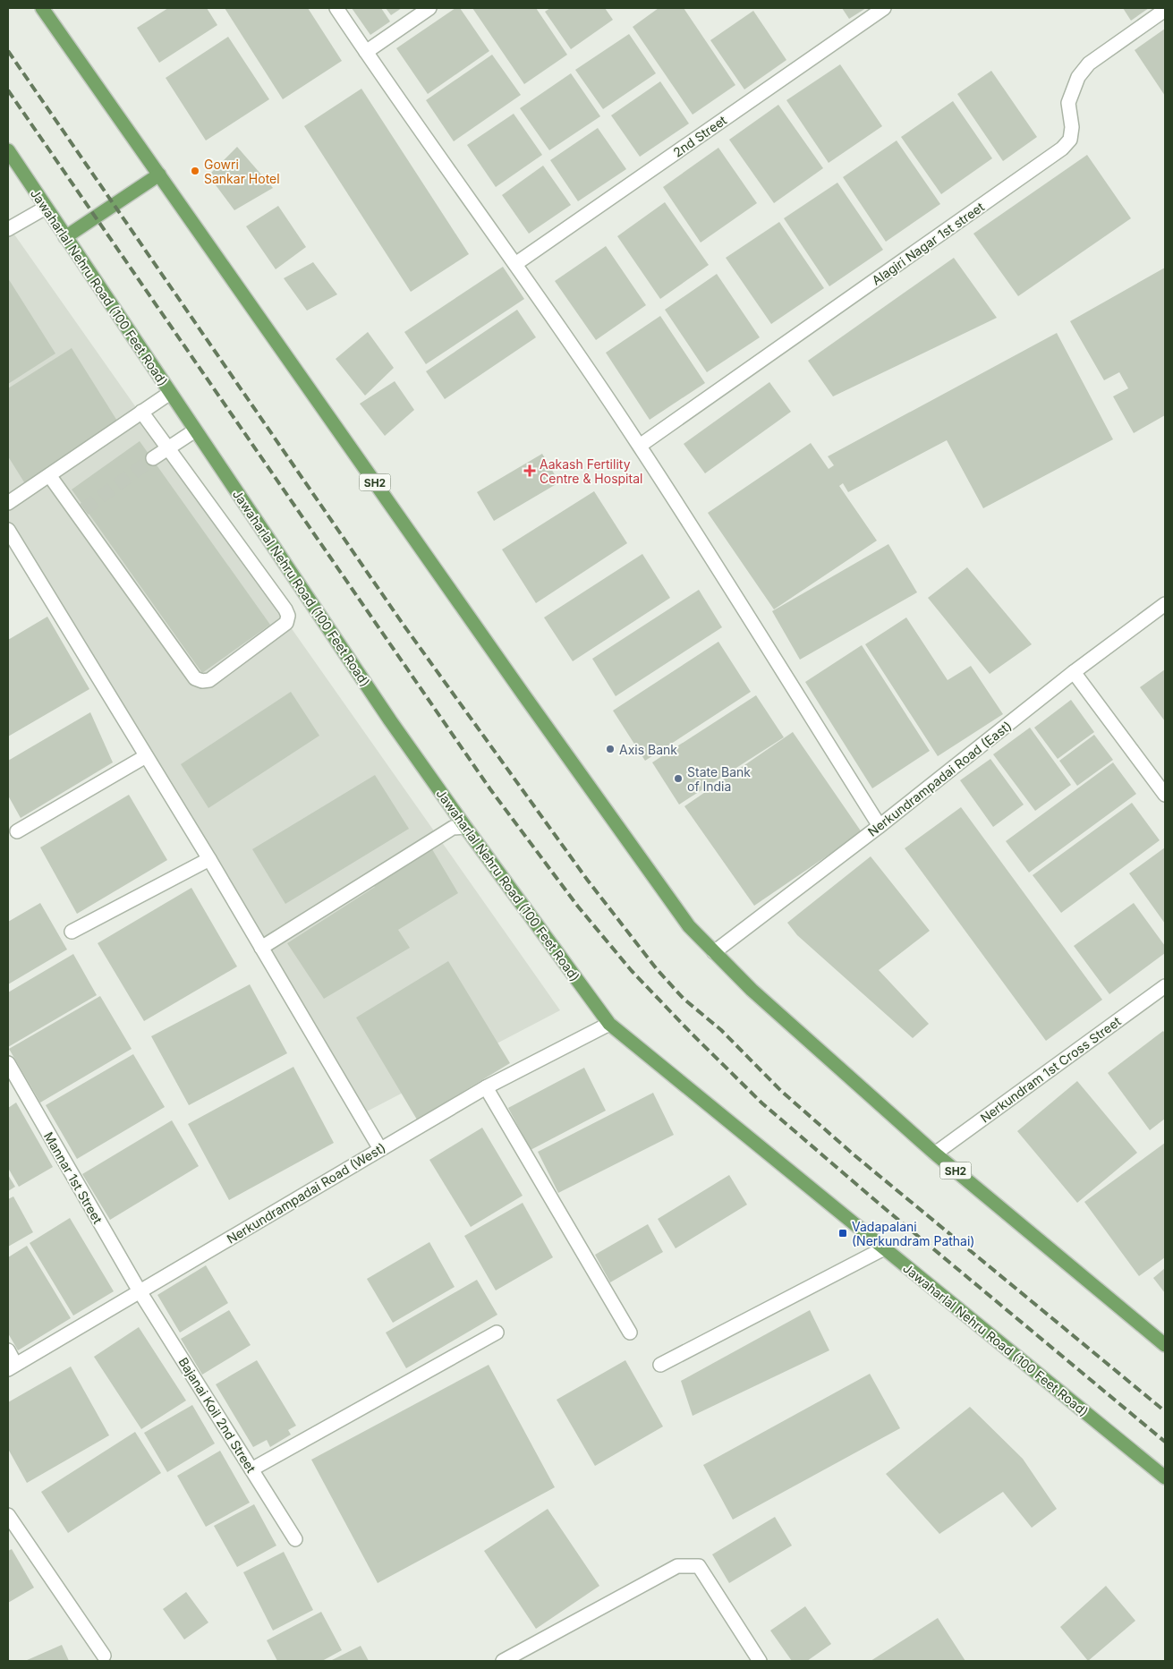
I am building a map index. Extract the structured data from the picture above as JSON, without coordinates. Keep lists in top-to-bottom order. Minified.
{"streets":{"main road":["Jawaharlal Nehru Road (100 Feet Road)","SH2"],"street":["2nd Street","Alagiri Nagar 1st street","Nerkundrampadai Road (East)","Nerkundram 1st Cross Street","Mannar 1st Street","Nerkundrampadai Road (West)","Bajanai Koil 2nd Street"]},"crossings":[["Jawaharlal Nehru Road (100 Feet Road)","Nerkundrampadai Road (West)"],["SH2","Nerkundrampadai Road (East)"],["SH2","Nerkundram 1st Cross Street"],["Mannar 1st Street","Nerkundrampadai Road (West)"],["Mannar 1st Street","Bajanai Koil 2nd Street"],["Nerkundrampadai Road (West)","Bajanai Koil 2nd Street"]],"places":{"other":["Gowri Sankar Hotel","Axis Bank","State Bank of India"],"health":["Aakash Fertility Centre & Hospital"],"transit":["Vadapalani (Nerkundram Pathai)"]}}
